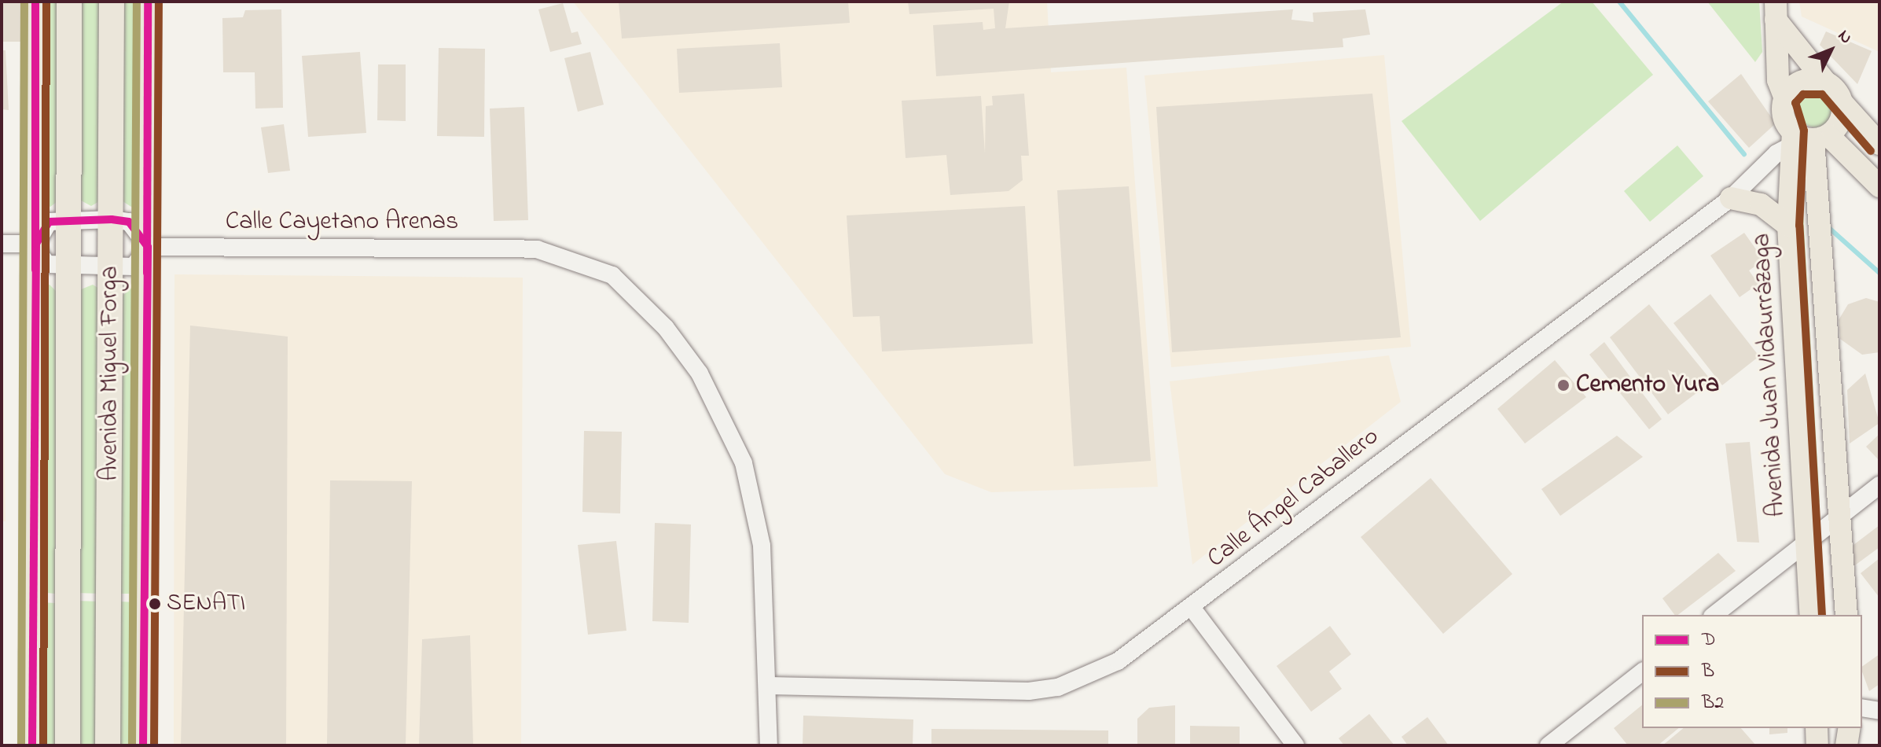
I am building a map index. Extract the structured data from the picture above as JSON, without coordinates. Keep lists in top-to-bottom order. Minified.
{"streets":{"highway":["Avenida Miguel Forga"],"main road":["Avenida Juan Vidaurrázaga"],"street":["Calle Cayetano Arenas","Calle Ángel Caballero"]},"crossings":[["Calle Cayetano Arenas","Avenida Miguel Forga"],["Calle Cayetano Arenas","Calle Ángel Caballero"],["Avenida Juan Vidaurrázaga","Calle Ángel Caballero"]],"places":["Cemento Yura","SENATI"],"lines":["transit line D","transit line B","transit line B2"],"legend":["D","B","B2"],"north":"top right"}
